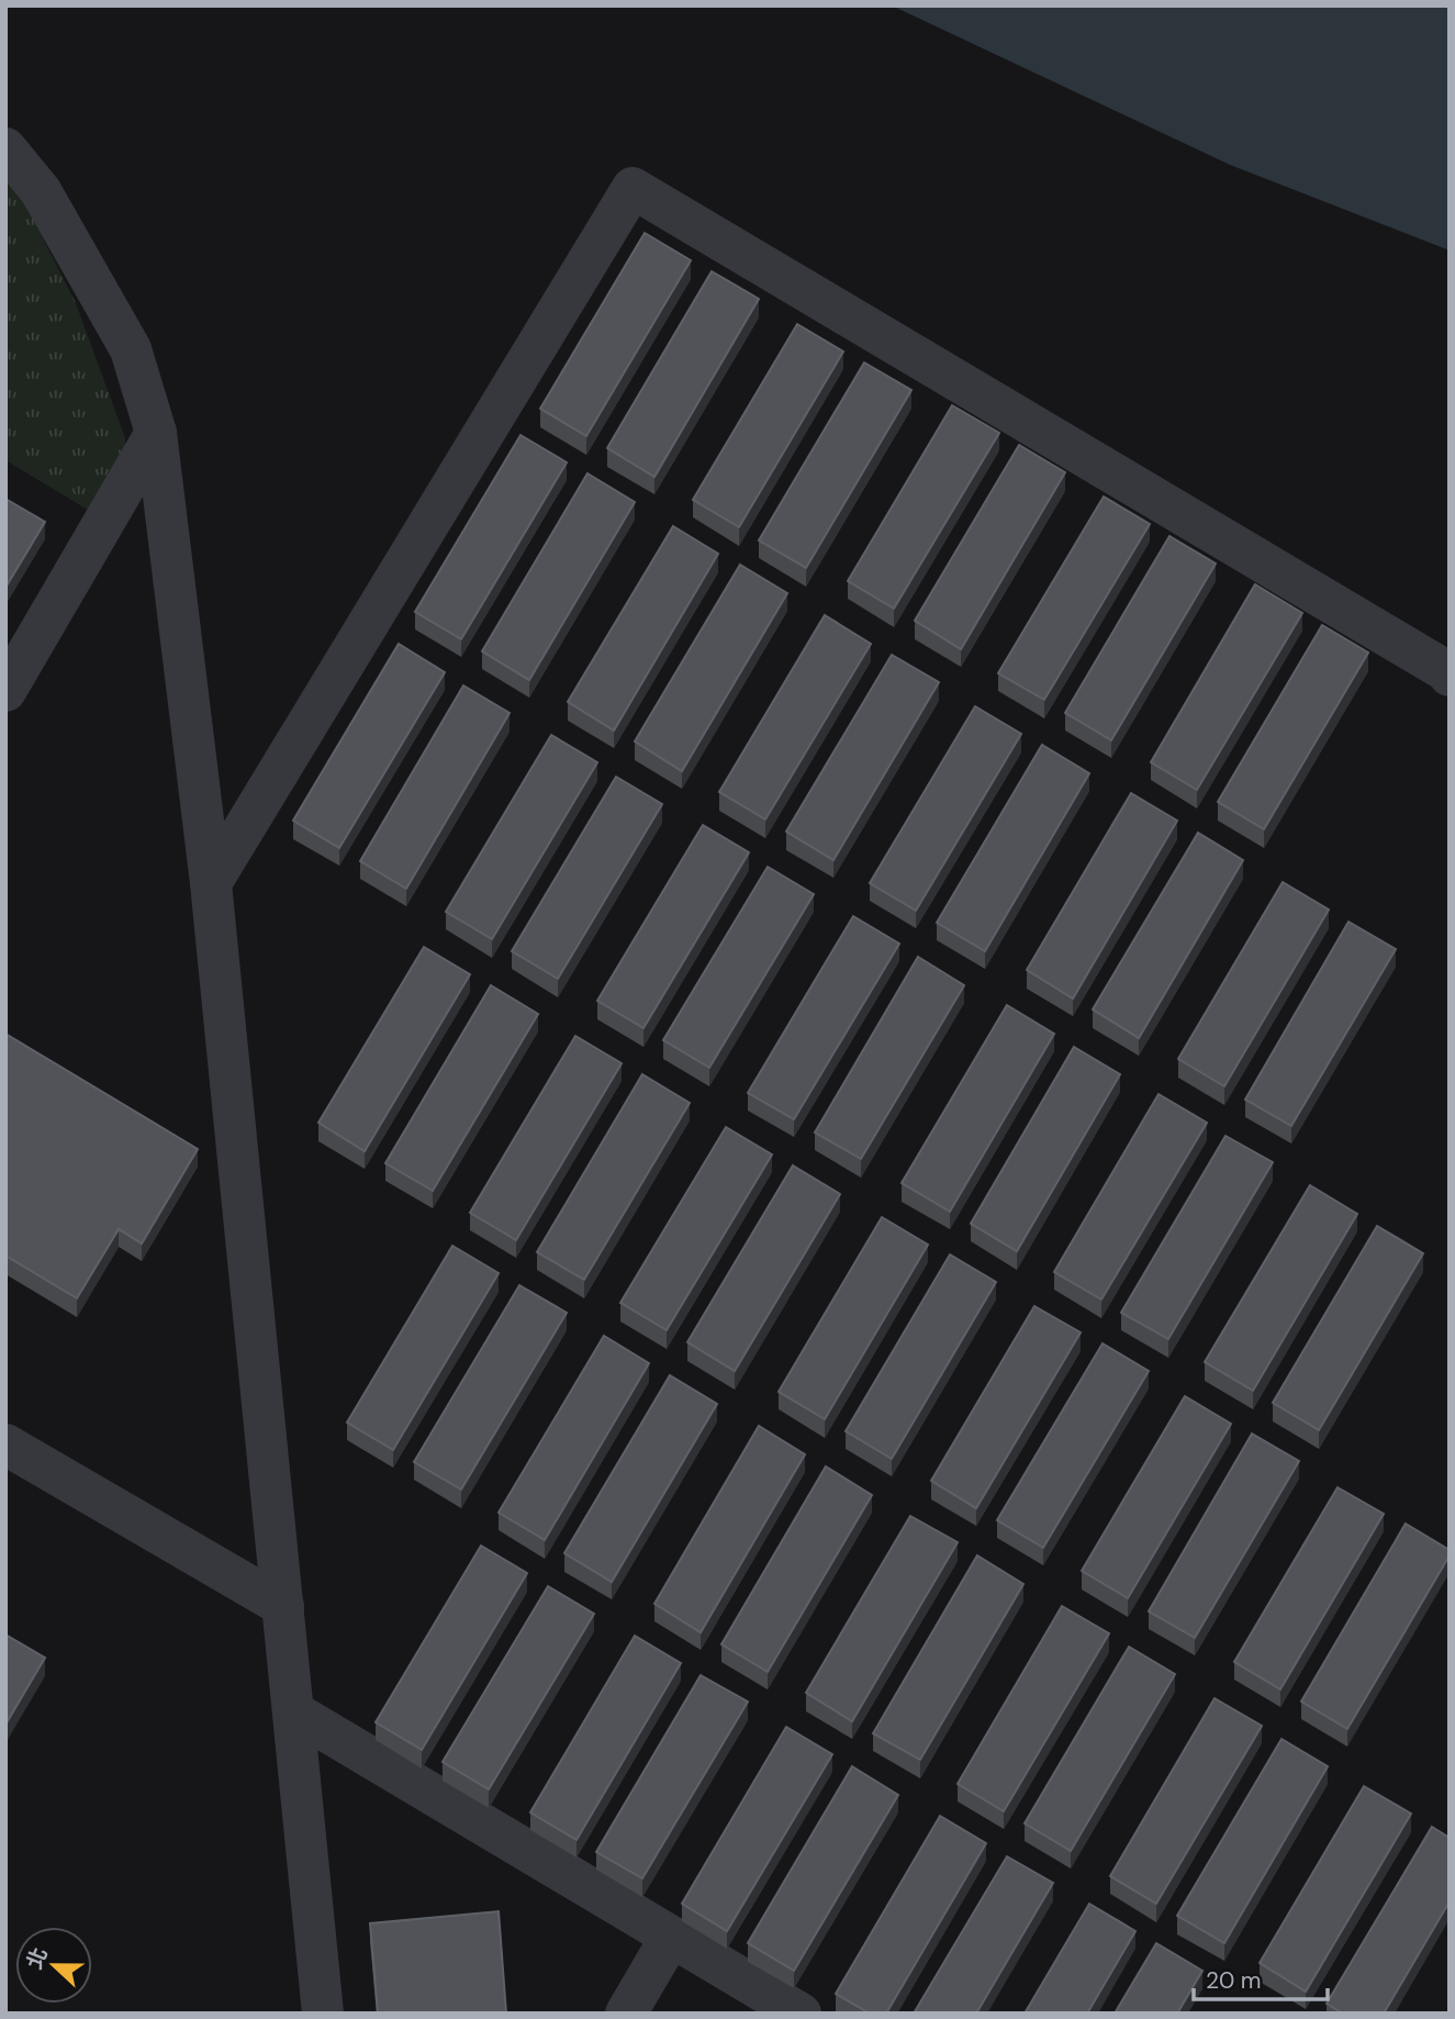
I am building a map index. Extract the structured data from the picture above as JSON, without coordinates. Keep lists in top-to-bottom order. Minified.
{"scale_bar":"20 m","north":"left"}
